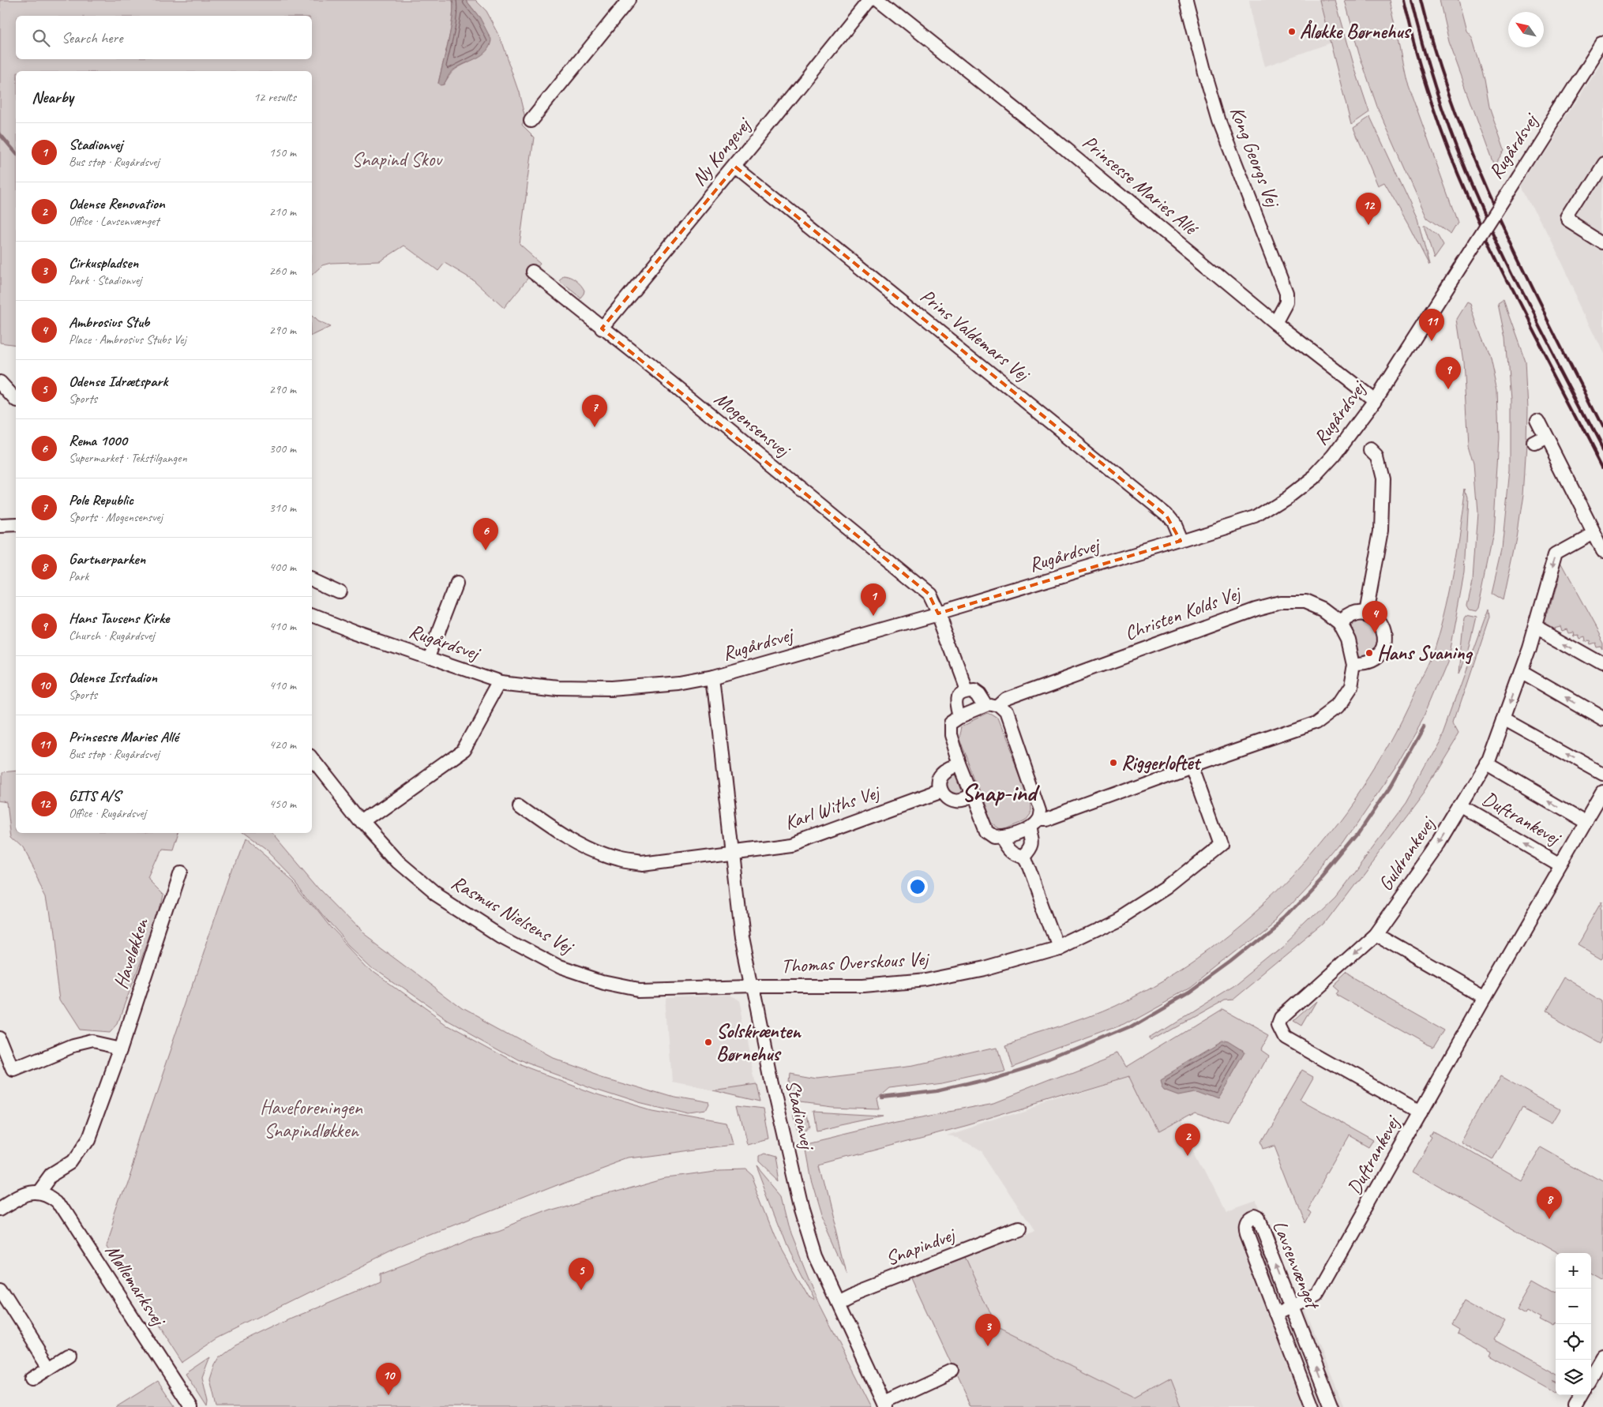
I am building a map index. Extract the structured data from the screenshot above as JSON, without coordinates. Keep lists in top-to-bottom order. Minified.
{"streets":{"street":["Rugårdsvej","Ny Kongevej","Kong Georgs Vej","Prinsesse Maries Allé","Prins Valdemars Vej","Mogensensvej","Christen Kolds Vej","Karl Withs Vej","Duftrankevej","Guldrankevej","Rasmus Nielsens Vej","Haveløkken","Thomas Overskous Vej","Stadionvej","Snapindvej","Lavsenvænget","Møllemarksvej"]},"crossings":[["Rugårdsvej","Prinsesse Maries Allé"],["Rugårdsvej","Prins Valdemars Vej"],["Rugårdsvej","Mogensensvej"],["Rugårdsvej","Stadionvej"],["Ny Kongevej","Prins Valdemars Vej"],["Ny Kongevej","Mogensensvej"],["Kong Georgs Vej","Prinsesse Maries Allé"],["Karl Withs Vej","Stadionvej"],["Duftrankevej","Guldrankevej"],["Duftrankevej","Lavsenvænget"],["Rasmus Nielsens Vej","Thomas Overskous Vej"],["Rasmus Nielsens Vej","Stadionvej"],["Haveløkken","Møllemarksvej"],["Thomas Overskous Vej","Stadionvej"],["Stadionvej","Snapindvej"]],"districts":["Snap-ind"],"parks":["Snapind Skov","Haveforeningen Snapindløkken"],"places":["Åløkke Børnehus","Hans Svaning","Riggerloftet","Solskrænten Børnehus"],"north":"top left","page":{"search":"Search here","heading":["Nearby","12 results"],"list":[{"mark":"1","name":"Stadionvej","note":"Bus stop · Rugårdsvej","value":"150 m"},{"mark":"2","name":"Odense Renovation","note":"Office · Lavsenvænget","value":"210 m"},{"mark":"3","name":"Cirkuspladsen","note":"Park · Stadionvej","value":"260 m"},{"mark":"4","name":"Ambrosius Stub","note":"Place · Ambrosius Stubs Vej","value":"290 m"},{"mark":"5","name":"Odense Idrætspark","note":"Sports","value":"290 m"},{"mark":"6","name":"Rema 1000","note":"Supermarket · Tekstilgangen","value":"300 m"},{"mark":"7","name":"Pole Republic","note":"Sports · Mogensensvej","value":"310 m"},{"mark":"8","name":"Gartnerparken","note":"Park","value":"400 m"},{"mark":"9","name":"Hans Tausens Kirke","note":"Church · Rugårdsvej","value":"410 m"},{"mark":"10","name":"Odense Isstadion","note":"Sports","value":"410 m"},{"mark":"11","name":"Prinsesse Maries Allé","note":"Bus stop · Rugårdsvej","value":"420 m"},{"mark":"12","name":"GITS A/S","note":"Office · Rugårdsvej","value":"450 m"}],"pins":["12","11","9","7","6","1","4","2","8","5","3","10"],"map_buttons":["+","−"]}}
